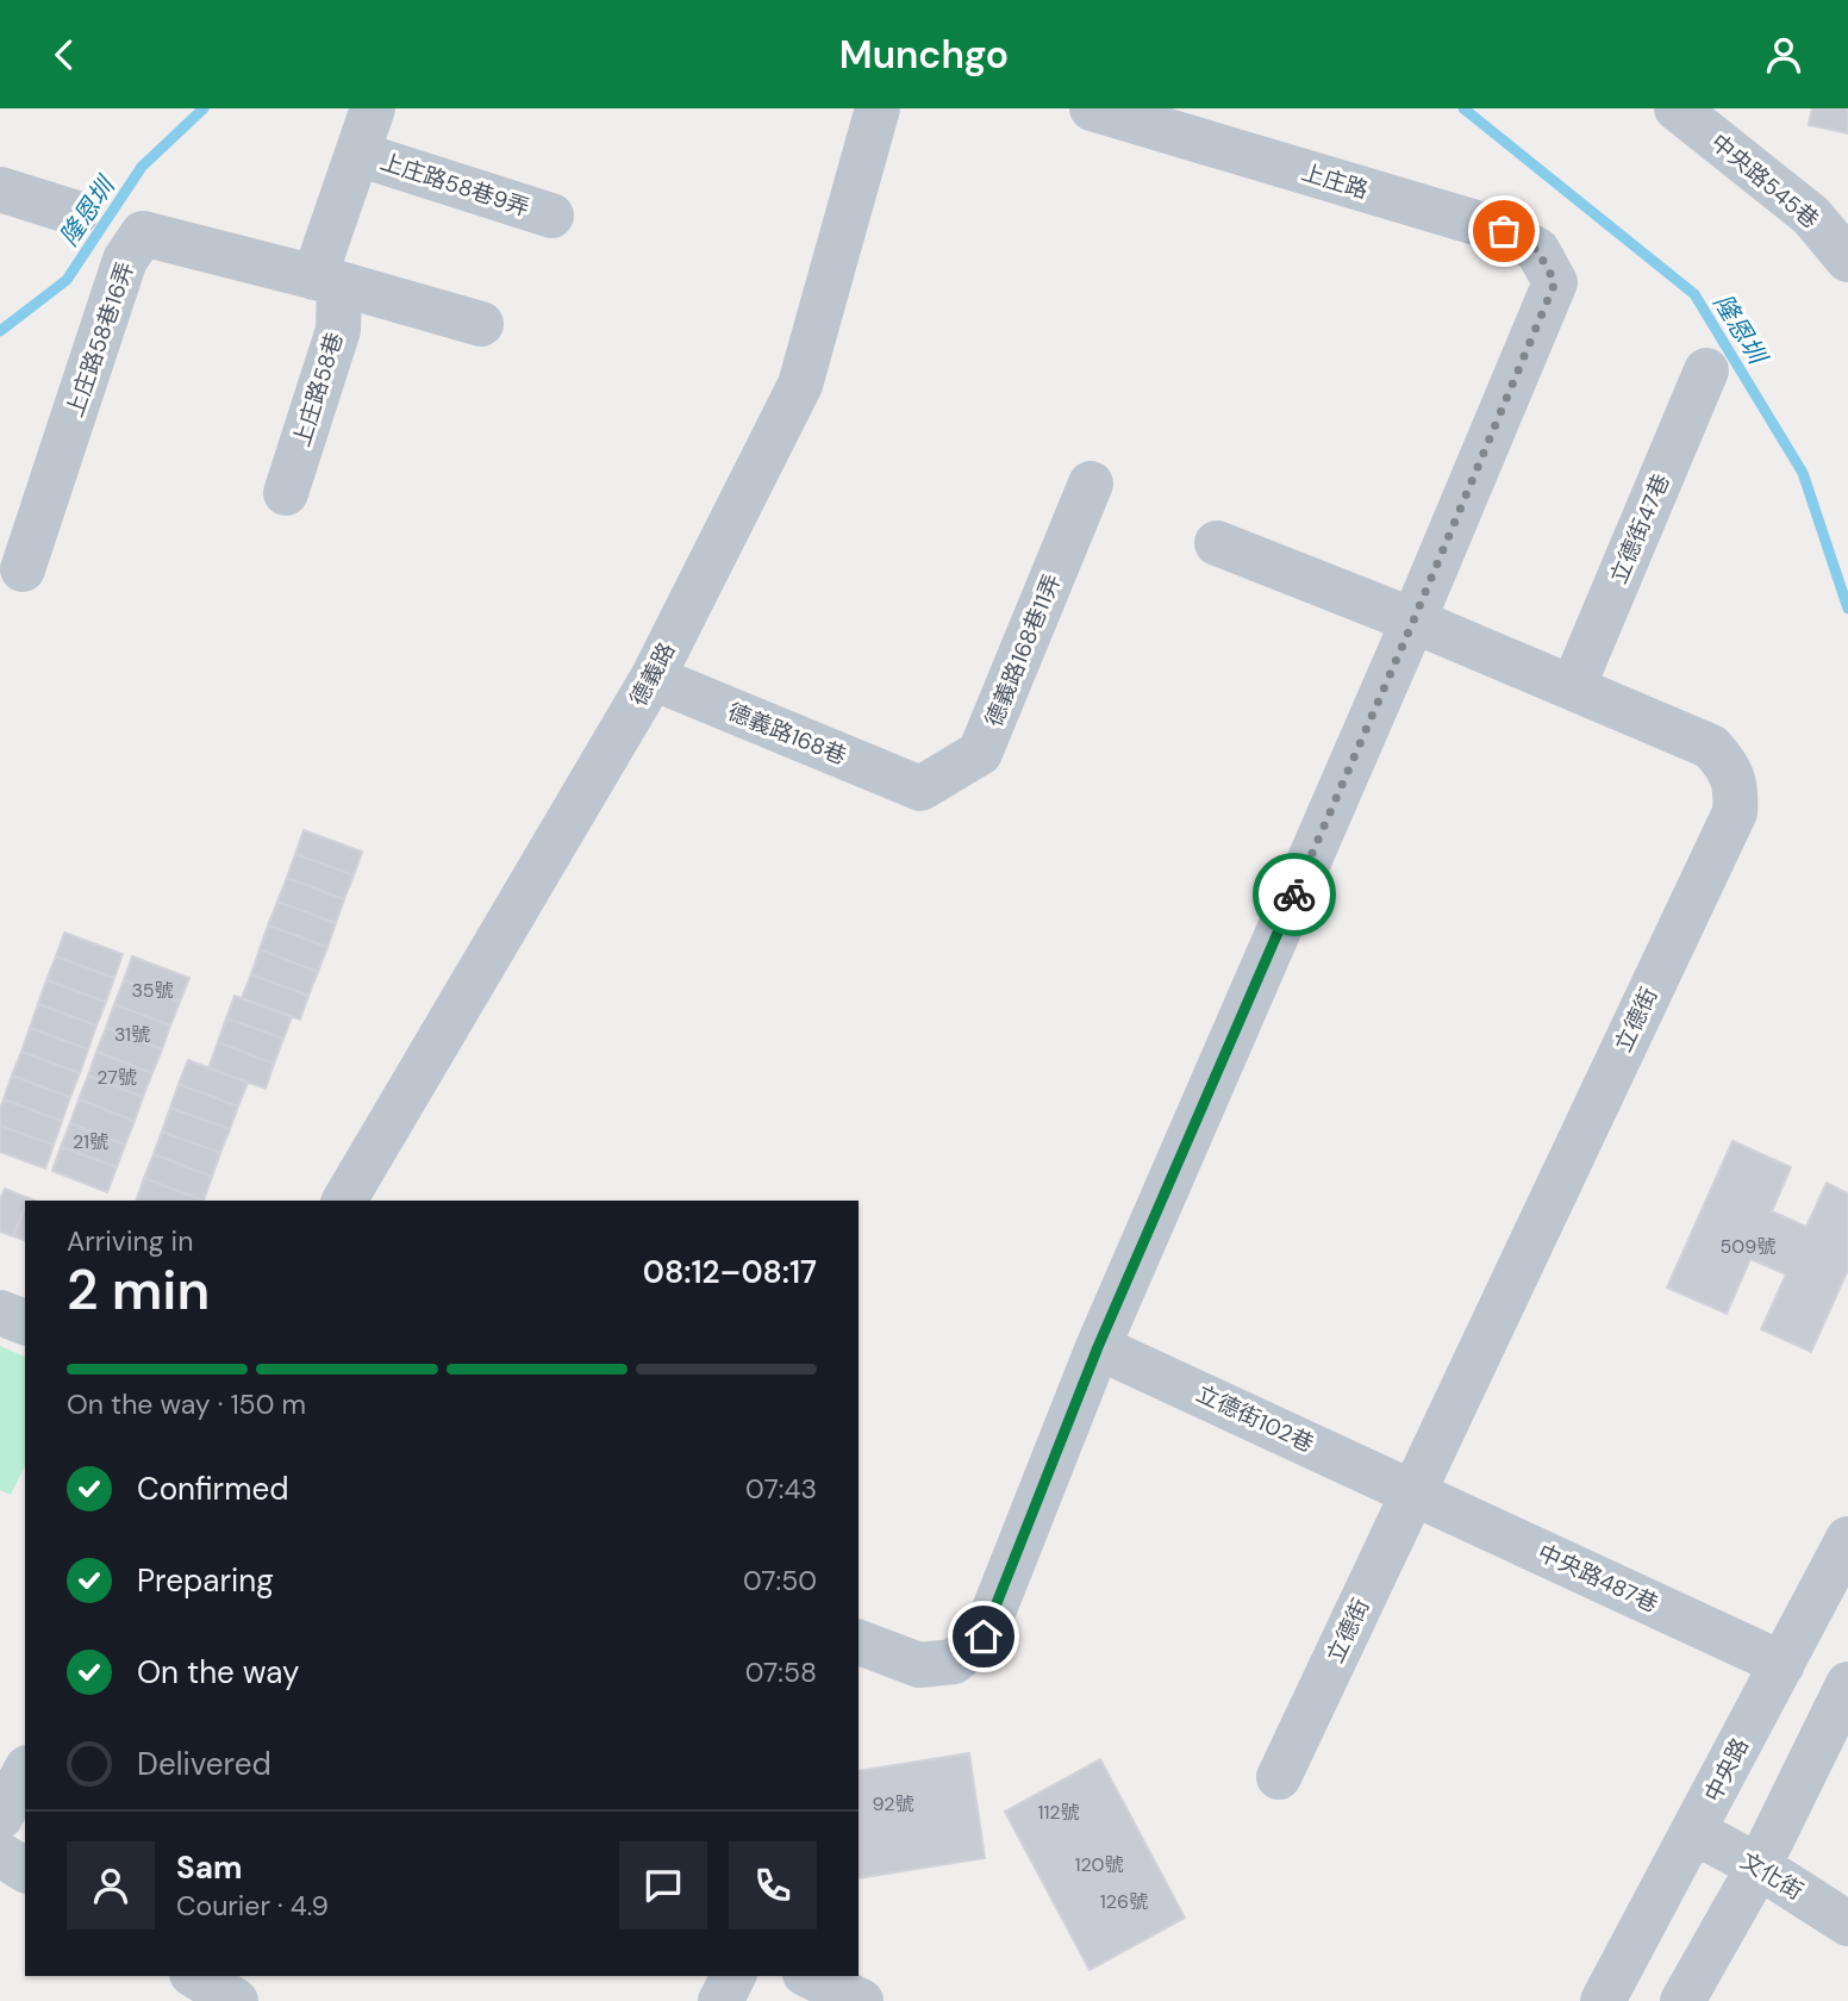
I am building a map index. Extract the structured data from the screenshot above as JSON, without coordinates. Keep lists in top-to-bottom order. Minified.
{"streets":{"street":["上庄路","中央路545巷","上庄路58巷9弄","上庄路58巷16弄","上庄路58巷","立德街47巷","德義路168巷11弄","德義路","德義路168巷","立德街","立德街102巷","中央路487巷","中央路","文化街"]},"crossings":[["上庄路","立德街"],["上庄路58巷9弄","上庄路58巷"],["上庄路58巷16弄","上庄路58巷"],["立德街47巷","立德街"],["德義路168巷11弄","德義路168巷"],["德義路","德義路168巷"],["立德街","立德街102巷"],["立德街","中央路487巷"],["立德街102巷","中央路487巷"],["中央路487巷","中央路"],["中央路","文化街"]],"water":["隆恩圳"],"house_numbers":["35號","31號","27號","21號","509號","92號","112號","120號","126號"],"page":{"header":"Munchgo","heading":["2 min","Arriving in","08:12–08:17"],"panel":["Sam","Courier · 4.9"],"bar":"On the way · 150 m","list":[["Confirmed","07:43"],["Preparing","07:50"],["On the way","07:58"],"Delivered"]}}
